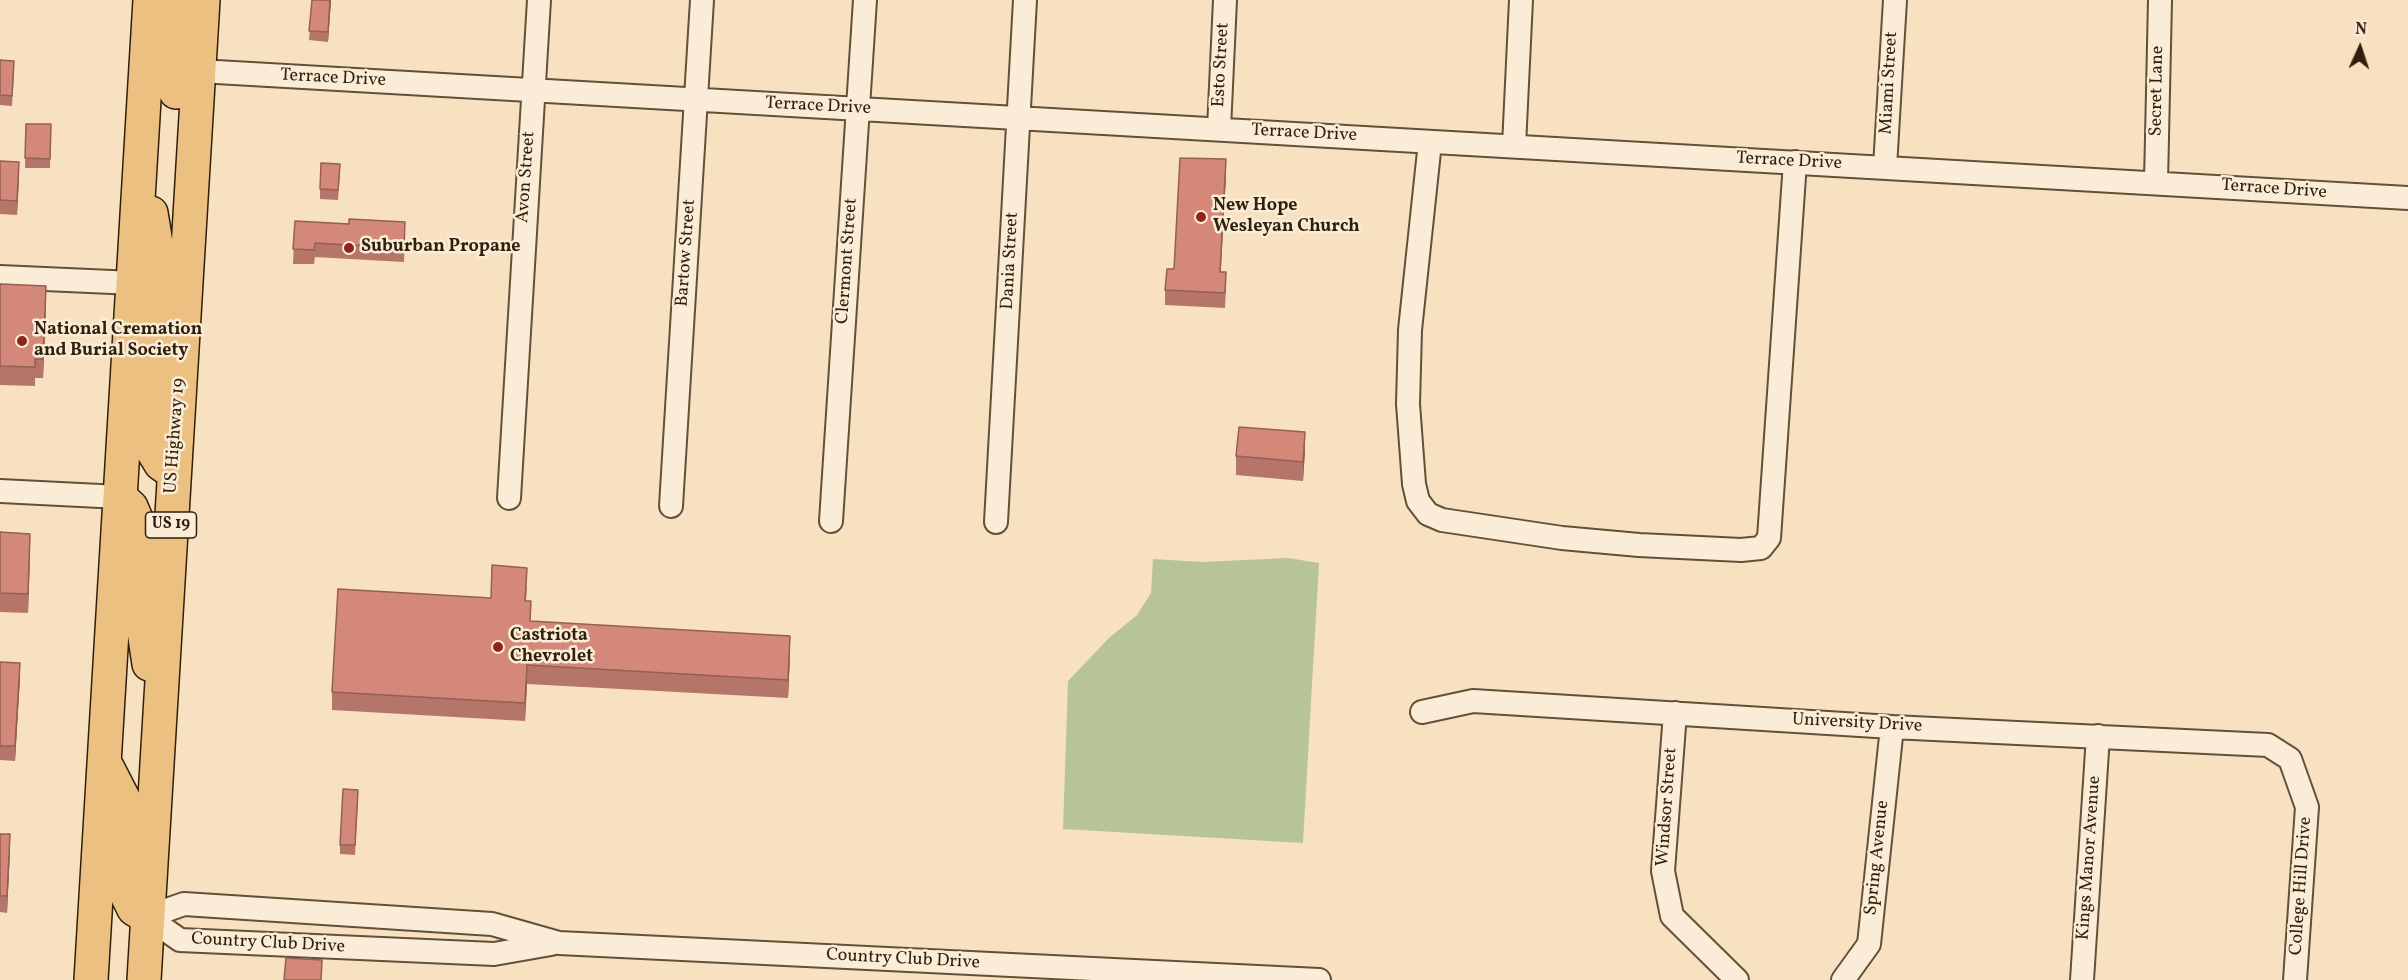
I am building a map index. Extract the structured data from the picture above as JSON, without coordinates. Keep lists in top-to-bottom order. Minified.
{"streets":{"highway":["US Highway 19","US 19"],"street":["Esto Street","Terrace Drive","Miami Street","Secret Lane","Avon Street","Bartow Street","Clermont Street","Dania Street","University Drive","Windsor Street","Spring Avenue","Kings Manor Avenue","College Hill Drive","Country Club Drive"]},"crossings":[["Esto Street","Terrace Drive"],["Terrace Drive","Miami Street"],["Terrace Drive","Secret Lane"],["Terrace Drive","Avon Street"],["Terrace Drive","Bartow Street"],["Terrace Drive","Clermont Street"],["Terrace Drive","Dania Street"],["Terrace Drive","US Highway 19"],["US Highway 19","Country Club Drive"],["University Drive","Windsor Street"],["University Drive","Spring Avenue"],["University Drive","Kings Manor Avenue"],["University Drive","College Hill Drive"]],"places":["New Hope Wesleyan Church","Suburban Propane","National Cremation and Burial Society","Castriota Chevrolet"],"north":"top"}
